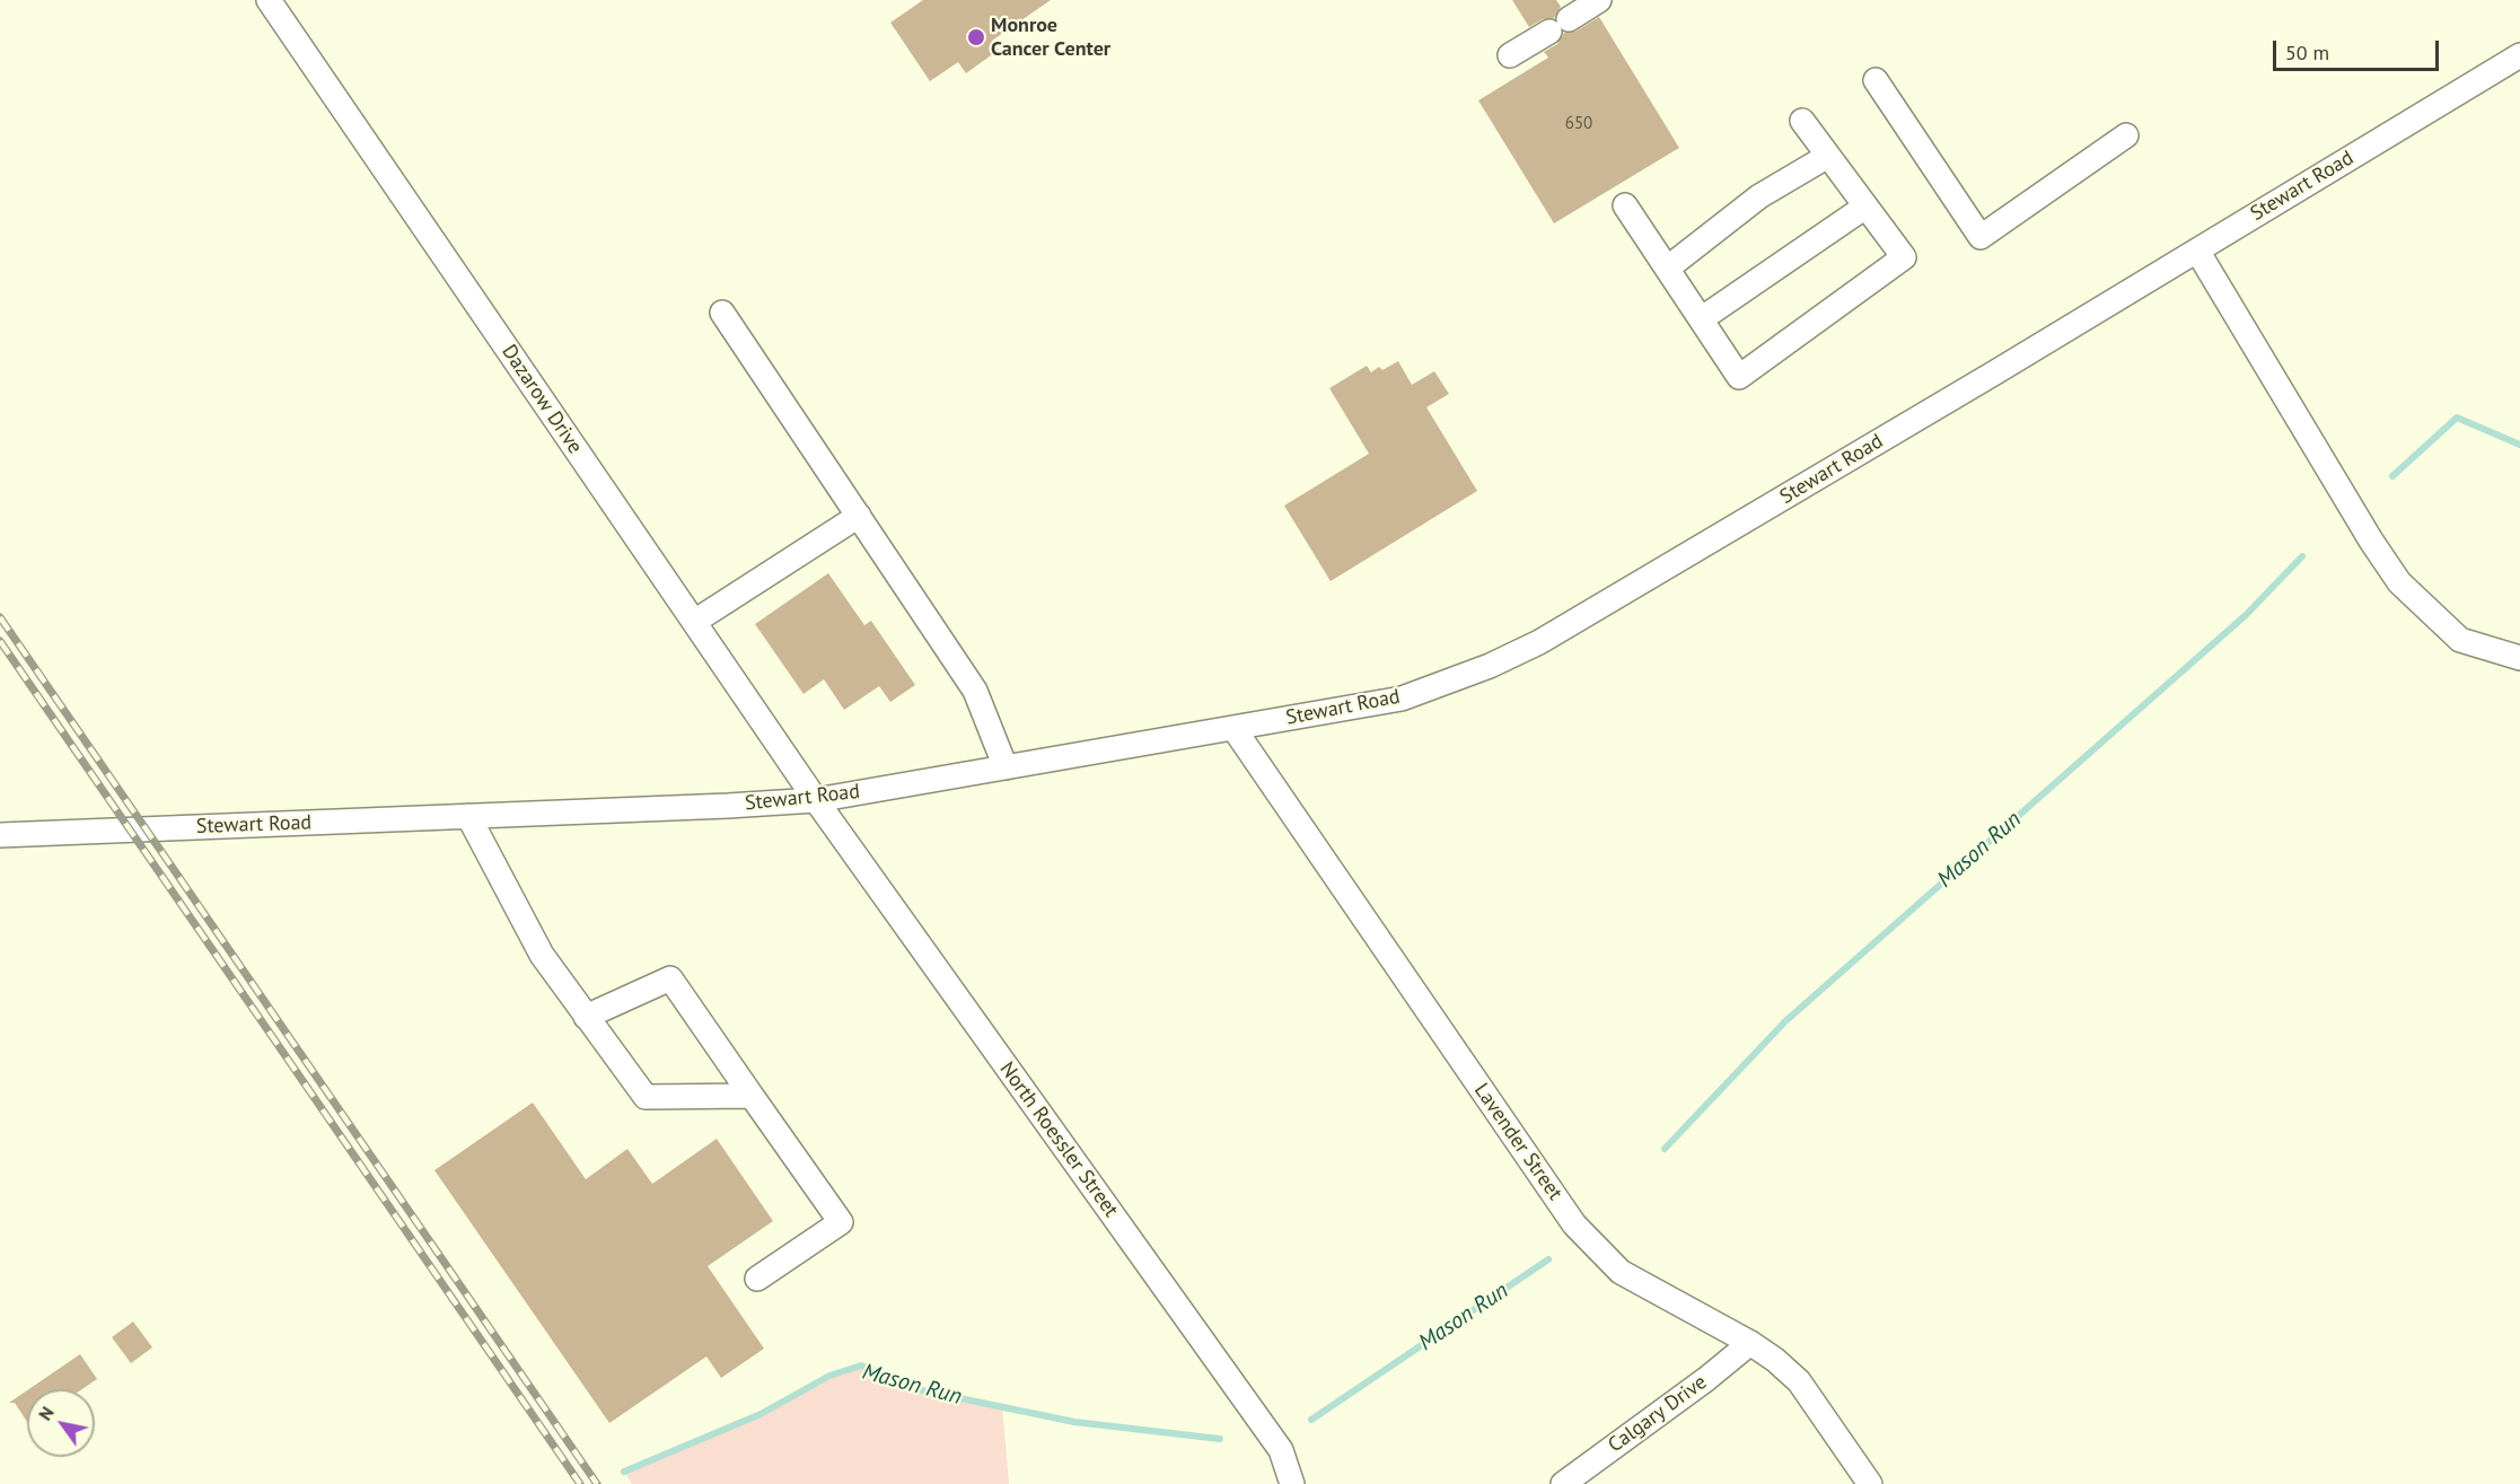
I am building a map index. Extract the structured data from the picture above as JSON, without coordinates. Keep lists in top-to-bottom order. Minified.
{"streets":{"street":["Stewart Road","Dazarow Drive","North Roessler Street","Lavender Street","Calgary Drive"]},"crossings":[["Stewart Road","Dazarow Drive"],["Stewart Road","North Roessler Street"],["Stewart Road","Lavender Street"],["Dazarow Drive","North Roessler Street"],["Lavender Street","Calgary Drive"]],"water":["Mason Run"],"places":["Monroe Cancer Center"],"house_numbers":["650"],"scale_bar":"50 m","north":"top left"}
